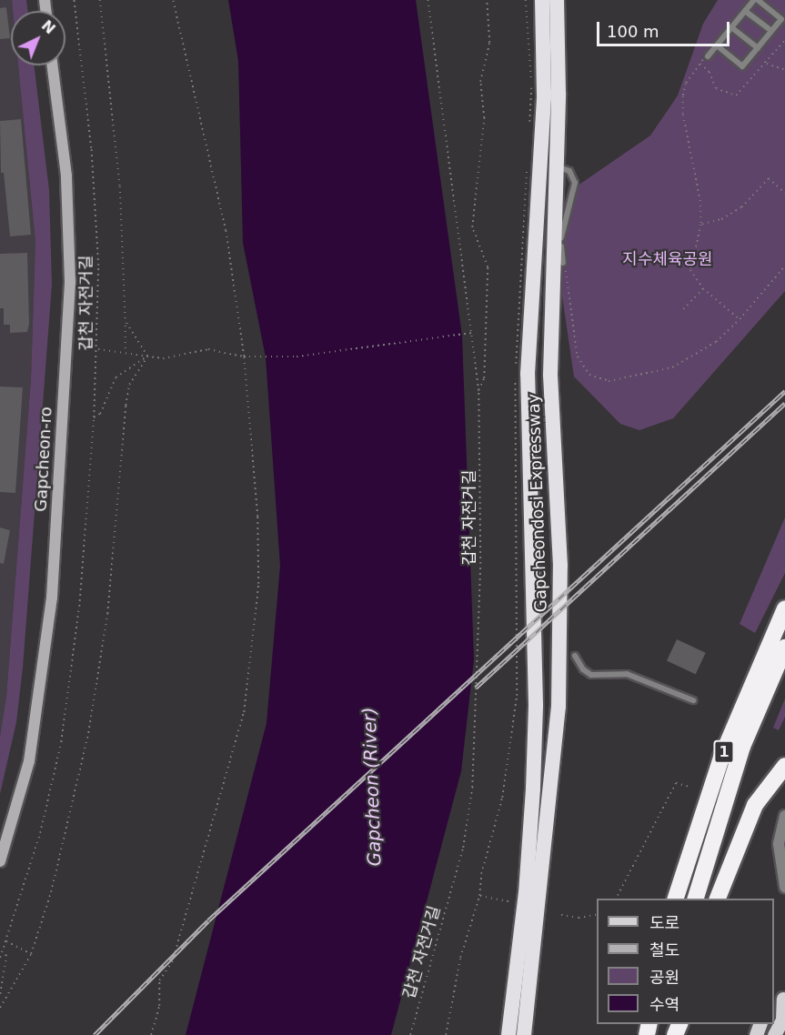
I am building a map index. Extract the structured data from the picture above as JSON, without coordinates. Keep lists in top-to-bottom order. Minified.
{"streets":{"highway":["Gapcheondosi Expressway","1"],"main road":["Gapcheon-ro"],"path":["갑천 자전거길"]},"water":["Gapcheon (River)"],"parks":["지수체육공원"],"legend":["도로","철도","공원","수역"],"scale_bar":"100 m","north":"top right"}
